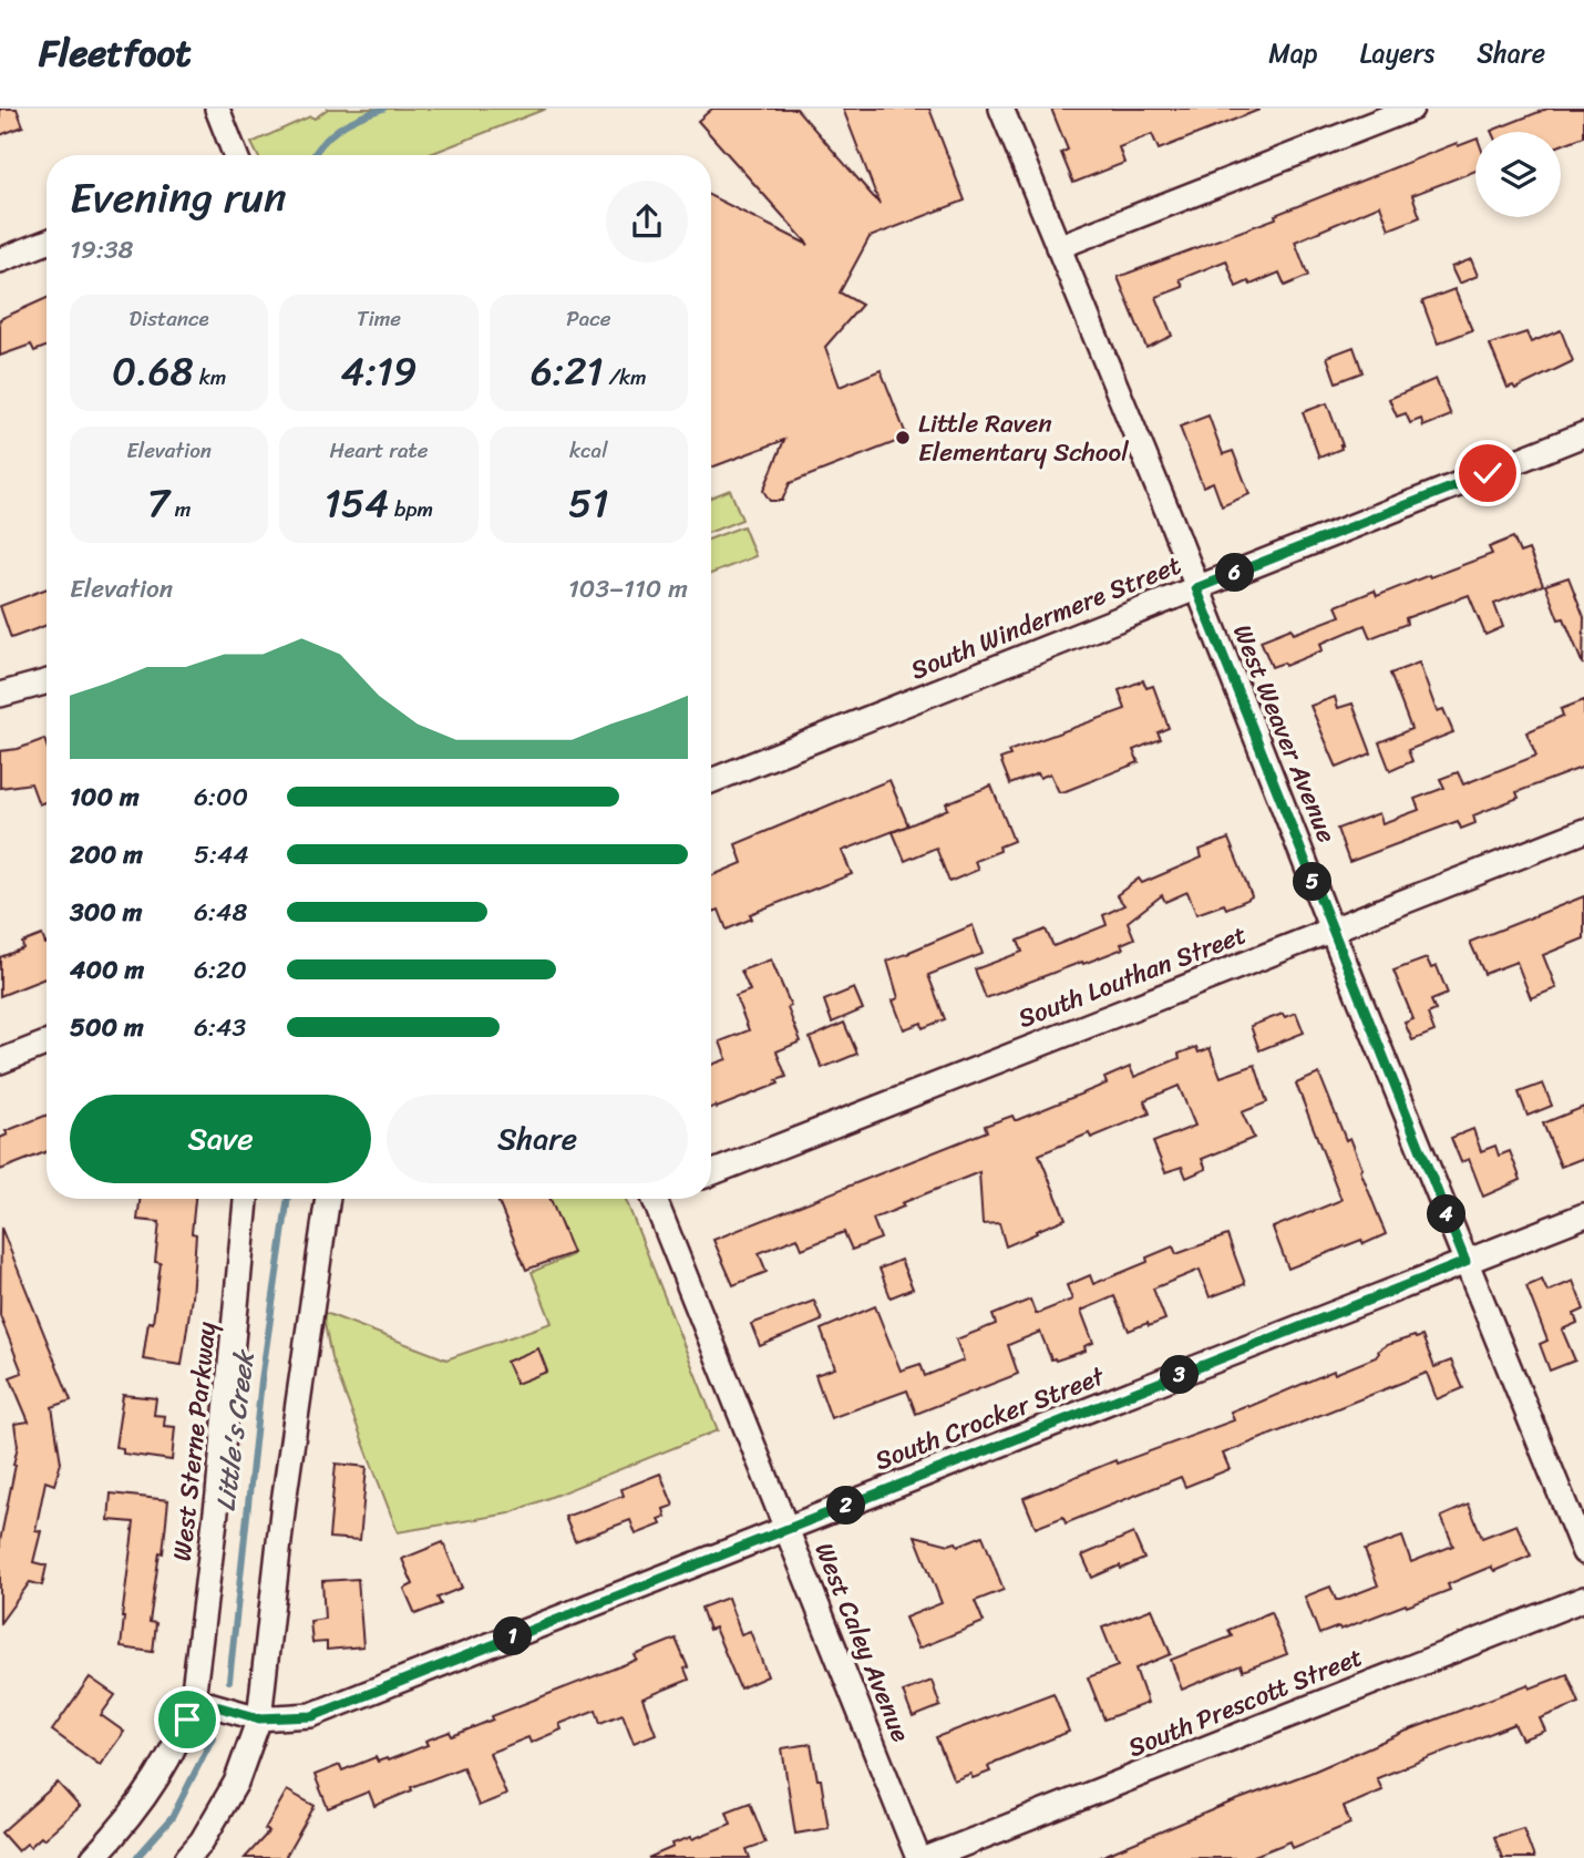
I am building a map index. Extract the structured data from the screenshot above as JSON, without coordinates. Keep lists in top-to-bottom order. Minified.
{"streets":{"street":["South Windermere Street","West Weaver Avenue","South Louthan Street","South Crocker Street","West Sterne Parkway","West Caley Avenue","South Prescott Street"]},"crossings":[["South Windermere Street","West Weaver Avenue"],["West Weaver Avenue","South Louthan Street"],["West Weaver Avenue","South Crocker Street"],["South Crocker Street","West Sterne Parkway"],["South Crocker Street","West Caley Avenue"]],"water":["Little's Creek"],"places":["Little Raven Elementary School"],"page":{"header":"Fleetfoot","nav":["Map","Layers","Share"],"heading":["Evening run","19:38"],"stats":[["Distance","0.68 km"],["Time","4:19"],["Pace","6:21 /km"],["Elevation","7 m"],["Heart rate","154 bpm"],["kcal","51"]],"chart":["Elevation","103–110 m"],"pins":["6","5","4","3","2","1"],"list":[{"name":"100 m","note":"6:00"},{"name":"200 m","note":"5:44"},{"name":"300 m","note":"6:48"},{"name":"400 m","note":"6:20"},{"name":"500 m","note":"6:43"}],"buttons":["Save","Share"]}}
